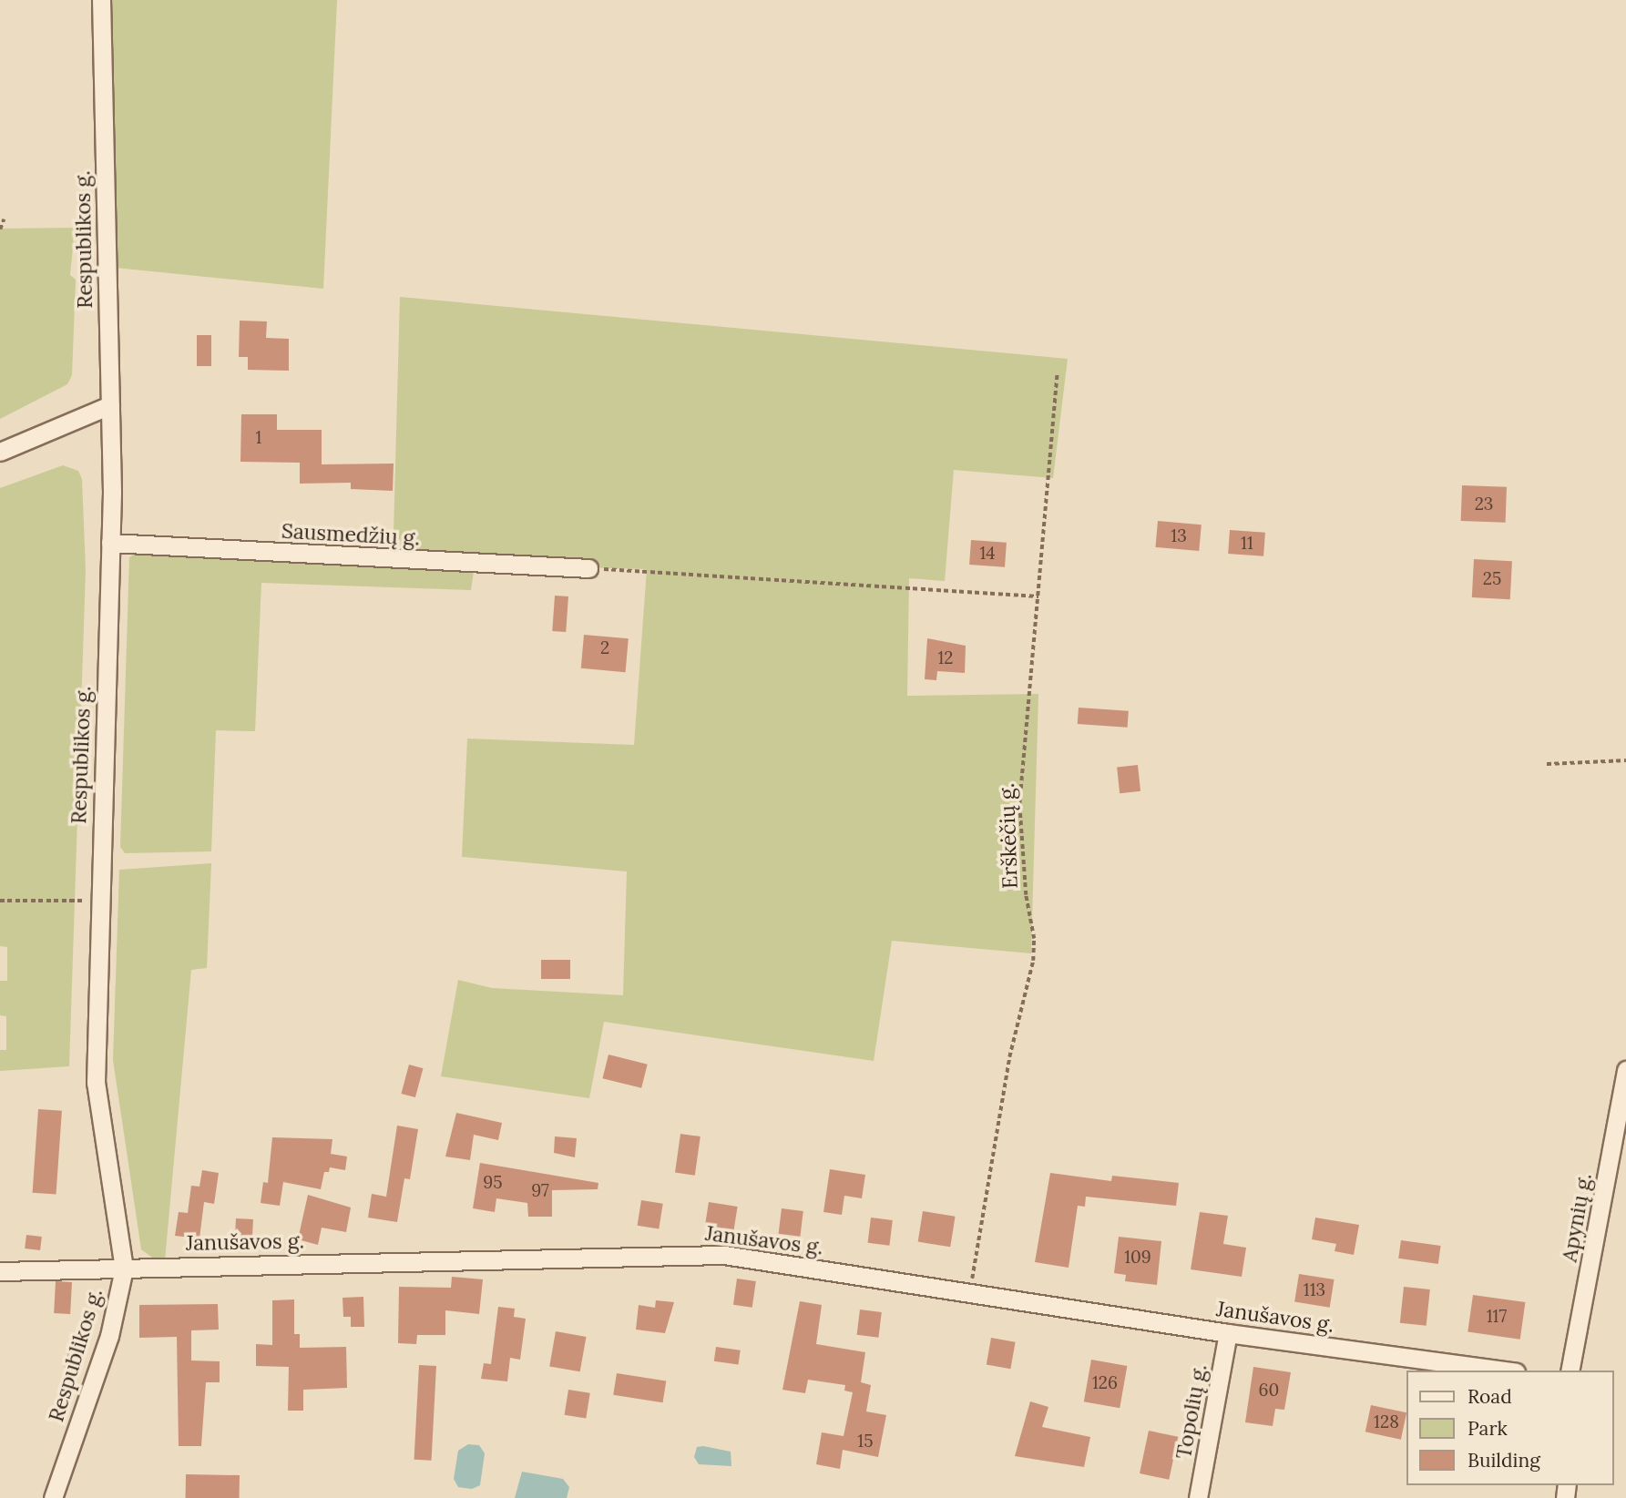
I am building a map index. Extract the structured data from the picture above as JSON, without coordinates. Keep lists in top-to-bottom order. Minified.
{"streets":{"street":["Respublikos g.","Sausmedžių g.","Apynių g.","Janušavos g.","Topolių g."],"path":["Erškėčių g."]},"crossings":[["Respublikos g.","Sausmedžių g."],["Respublikos g.","Janušavos g."],["Erškėčių g.","Janušavos g."],["Janušavos g.","Topolių g."]],"house_numbers":["1","23","13","11","14","25","2","12","95","97","109","113","117","126","60","128","15"],"legend":["Road","Park","Building"]}
